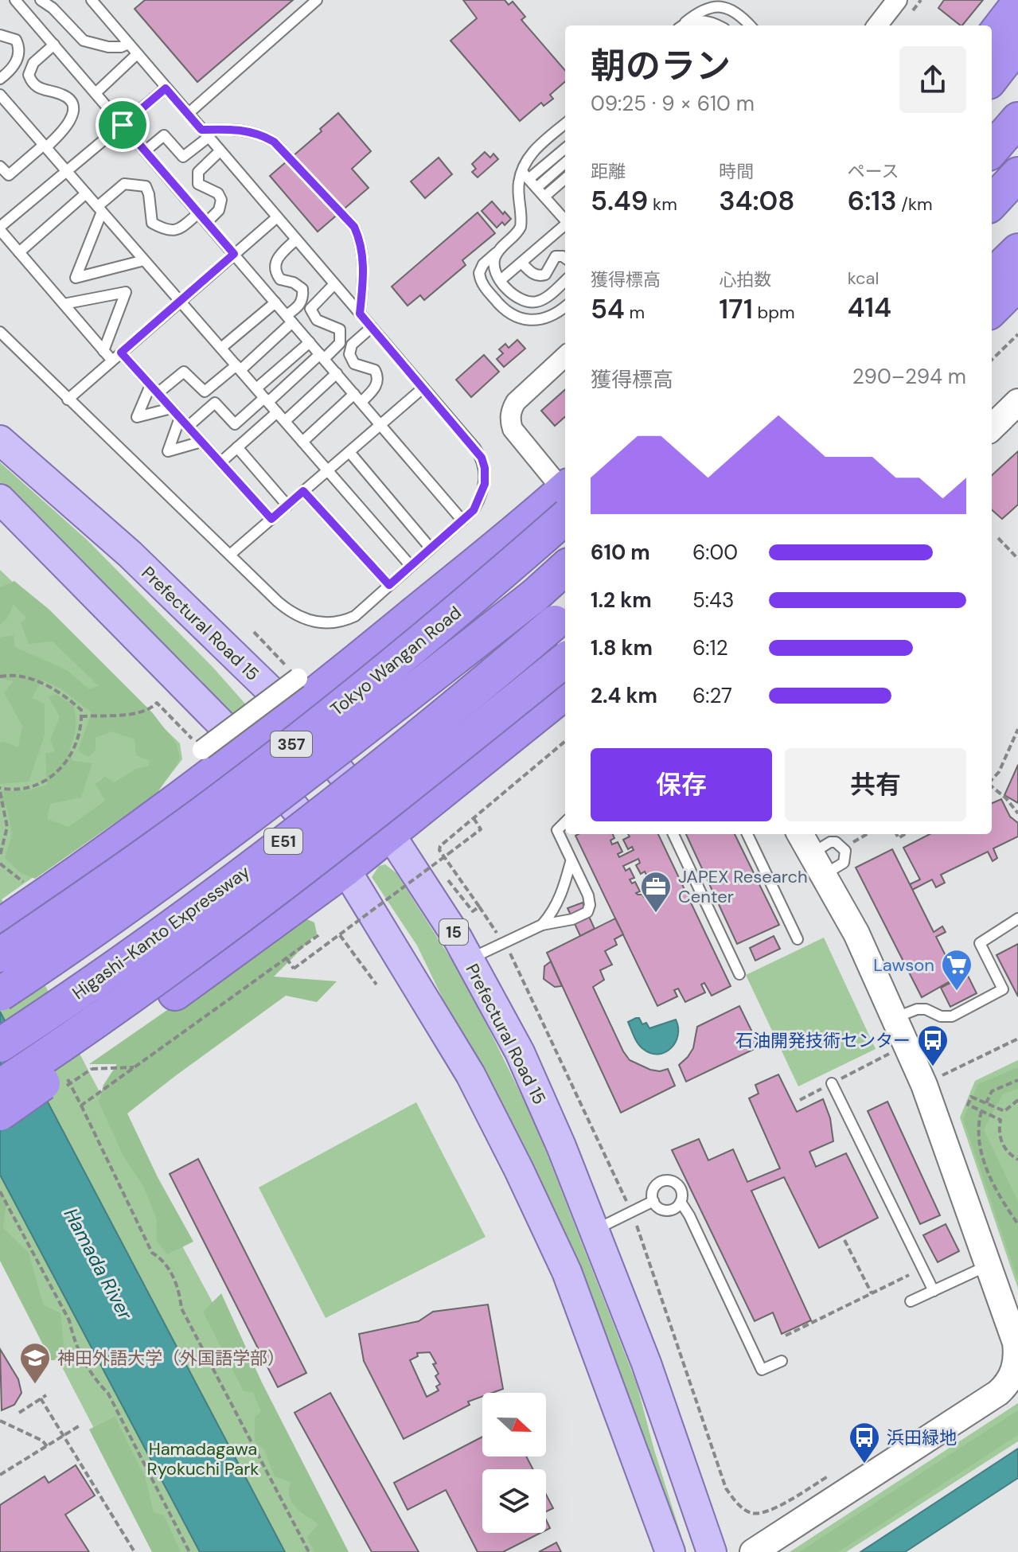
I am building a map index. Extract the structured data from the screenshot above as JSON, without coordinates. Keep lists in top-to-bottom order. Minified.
{"streets":{"highway":["Tokyo Wangan Road","357","E51","Higashi-Kanto Expressway"],"main road":["Prefectural Road 15","15"]},"crossings":[["Prefectural Road 15","357"]],"water":["Hamada River"],"parks":["Hamadagawa Ryokuchi Park"],"places":{"office":["JAPEX Research Center"],"supermarket":["Lawson"],"bus stop":["石油開発技術センター","浜田緑地"],"school or university":["神田外語大学（外国語学部）"]},"north":"right","page":{"heading":["朝のラン","09:25 · 9 × 610 m"],"stats":[["距離","5.49 km"],["時間","34:08"],["ペース","6:13 /km"],["獲得標高","54 m"],["心拍数","171 bpm"],["kcal","414"]],"chart":["獲得標高","290–294 m"],"list":[{"name":"610 m","note":"6:00"},{"name":"1.2 km","note":"5:43"},{"name":"1.8 km","note":"6:12"},{"name":"2.4 km","note":"6:27"}],"buttons":["保存","共有"]}}
